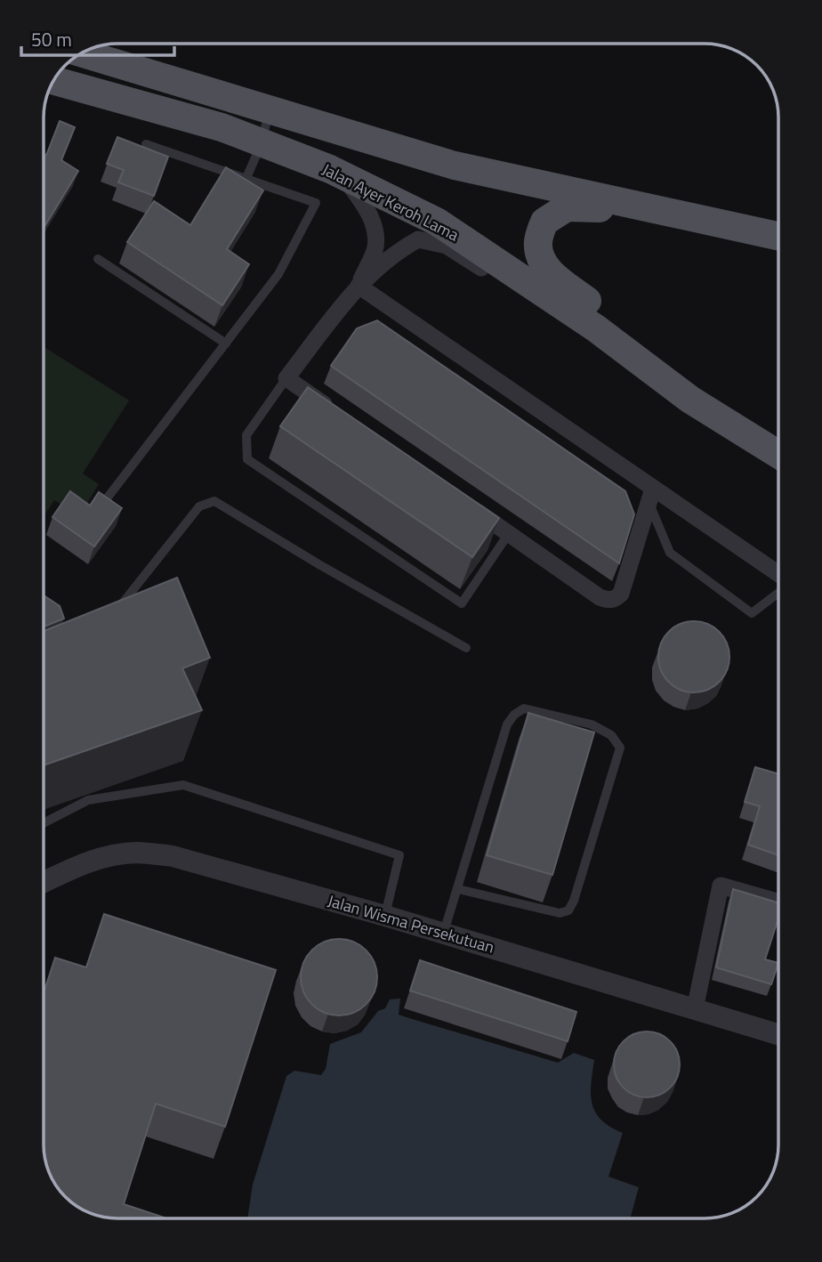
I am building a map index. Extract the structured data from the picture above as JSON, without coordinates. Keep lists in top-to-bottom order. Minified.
{"streets":{"main road":["Jalan Ayer Keroh Lama"],"street":["Jalan Wisma Persekutuan"]},"scale_bar":"50 m"}
